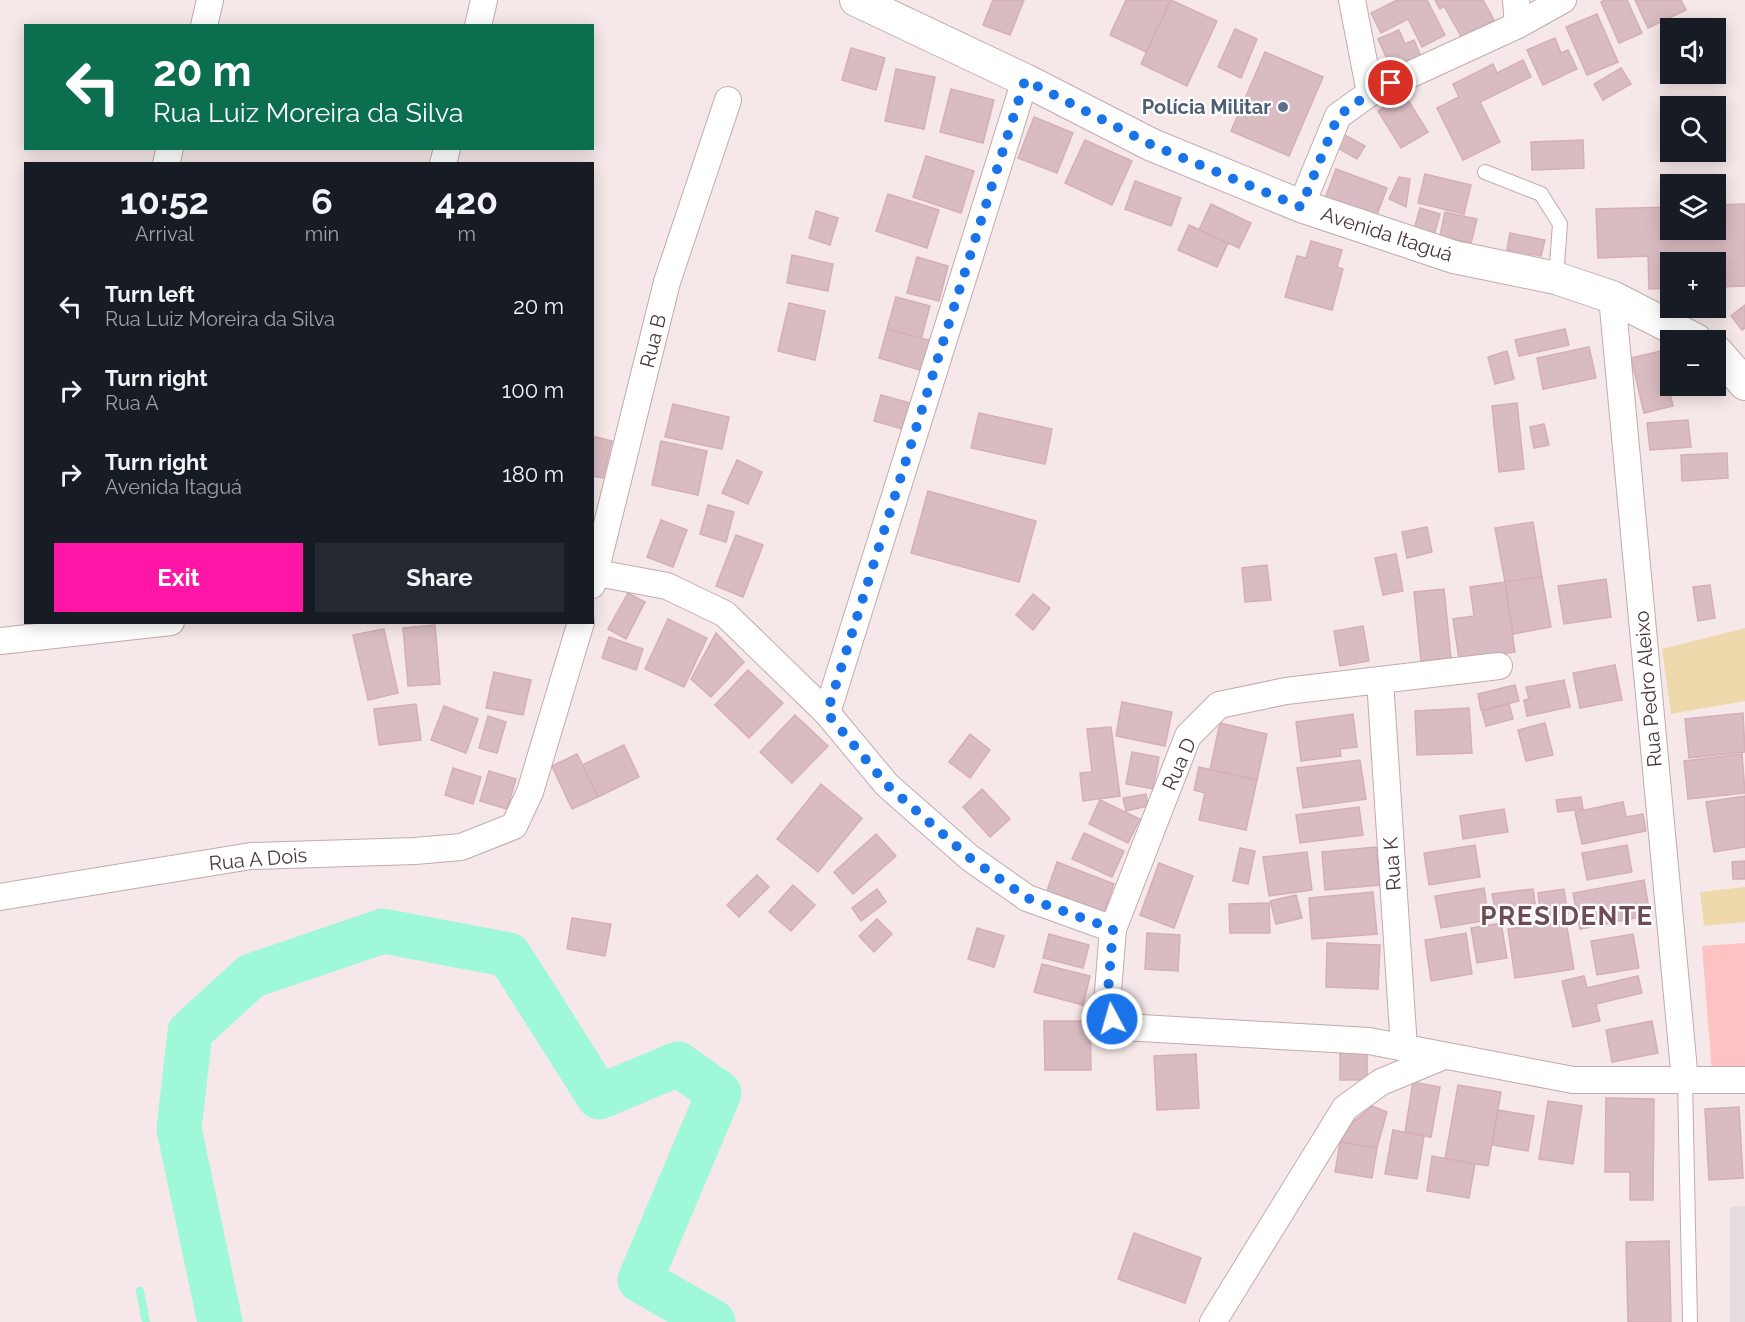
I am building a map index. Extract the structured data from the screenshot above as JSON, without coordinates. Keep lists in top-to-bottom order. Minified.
{"streets":{"street":["Avenida Itaguá","Rua B","Rua Pedro Aleixo","Rua D","Rua A Dois","Rua K"]},"crossings":[["Avenida Itaguá","Rua Pedro Aleixo"],["Rua D","Rua K"]],"districts":["PRESIDENTE"],"places":["Polícia Militar"],"page":{"map_buttons":["+","−"],"turn":["20 m","Rua Luiz Moreira da Silva"],"eta":["10:52","Arrival","6","min","420","m"],"list":[{"name":"Turn left","note":"Rua Luiz Moreira da Silva","value":"20 m"},{"name":"Turn right","note":"Rua A","value":"100 m"},{"name":"Turn right","note":"Avenida Itaguá","value":"180 m"}],"buttons":["Exit","Share"]}}
